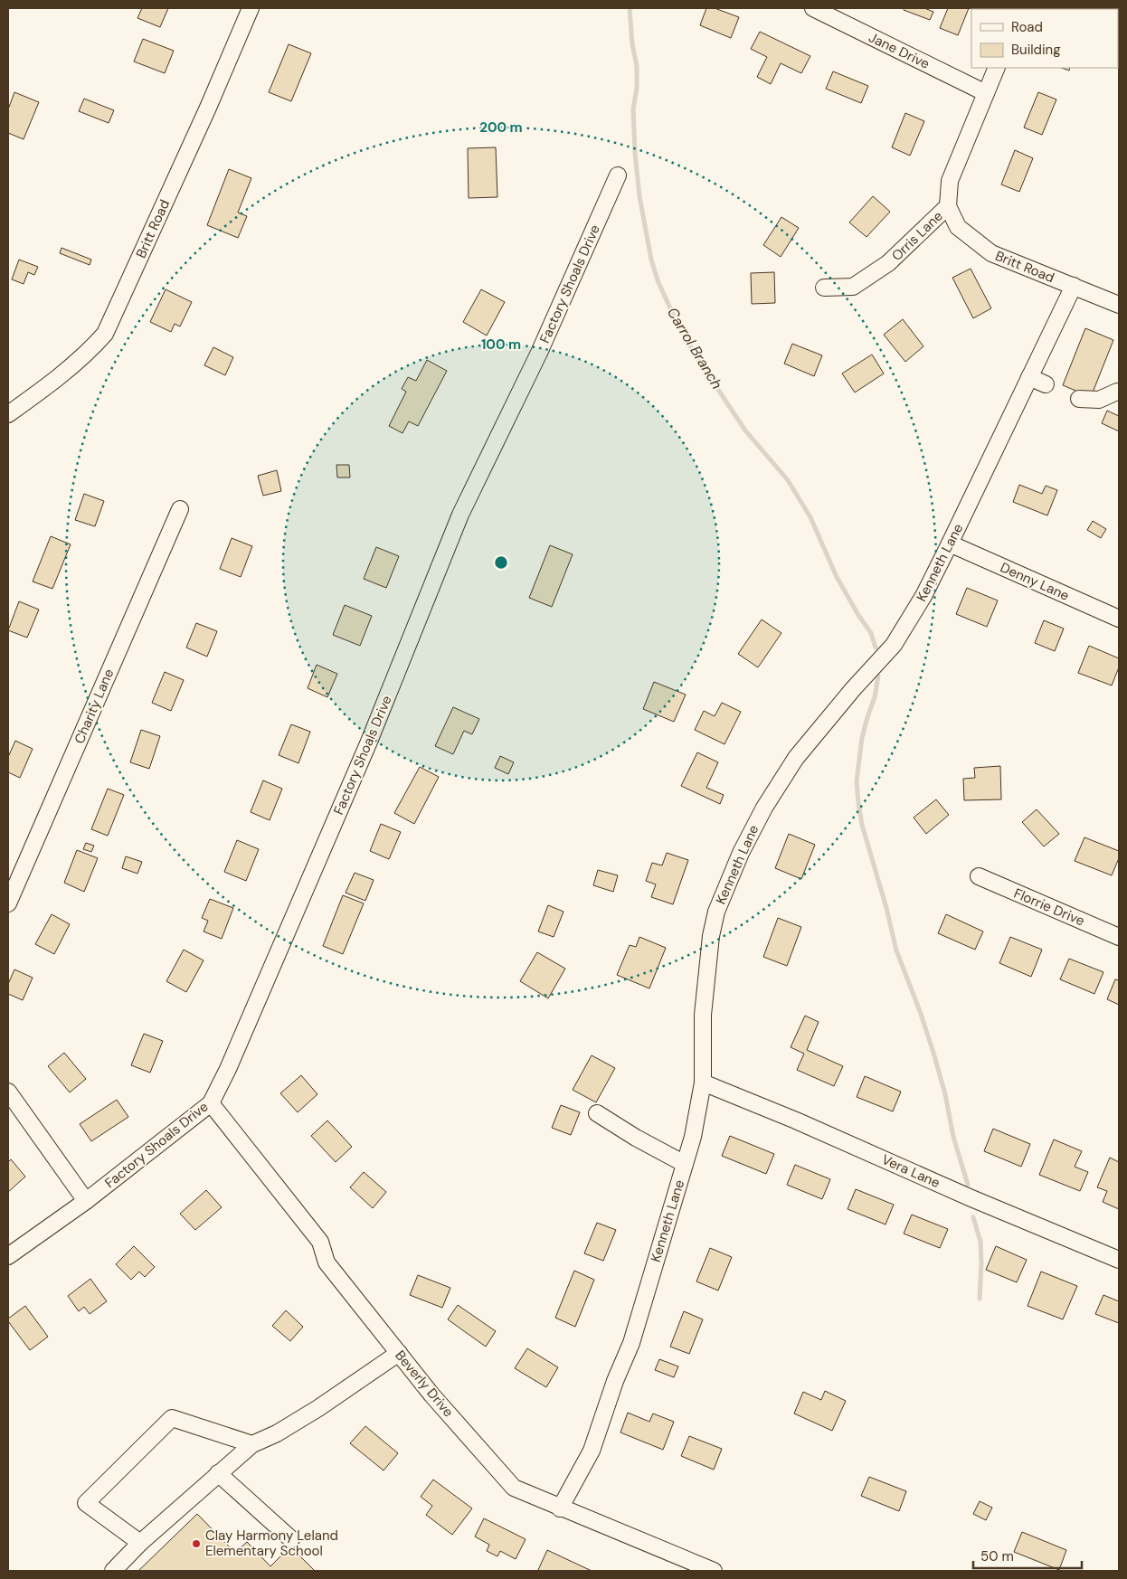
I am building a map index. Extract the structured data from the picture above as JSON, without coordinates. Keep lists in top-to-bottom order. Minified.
{"streets":{"street":["Jane Drive","Britt Road","Orris Lane","Factory Shoals Drive","Kenneth Lane","Denny Lane","Charity Lane","Florrie Drive","Vera Lane","Beverly Drive"]},"crossings":[["Jane Drive","Orris Lane"],["Britt Road","Orris Lane"],["Britt Road","Kenneth Lane"],["Factory Shoals Drive","Beverly Drive"],["Kenneth Lane","Denny Lane"],["Kenneth Lane","Vera Lane"],["Kenneth Lane","Beverly Drive"]],"water":["Carrol Branch"],"places":["Clay Harmony Leland Elementary School"],"legend":["Road","Building"],"scale_bar":"50 m","rings":["200 m","100 m"]}
